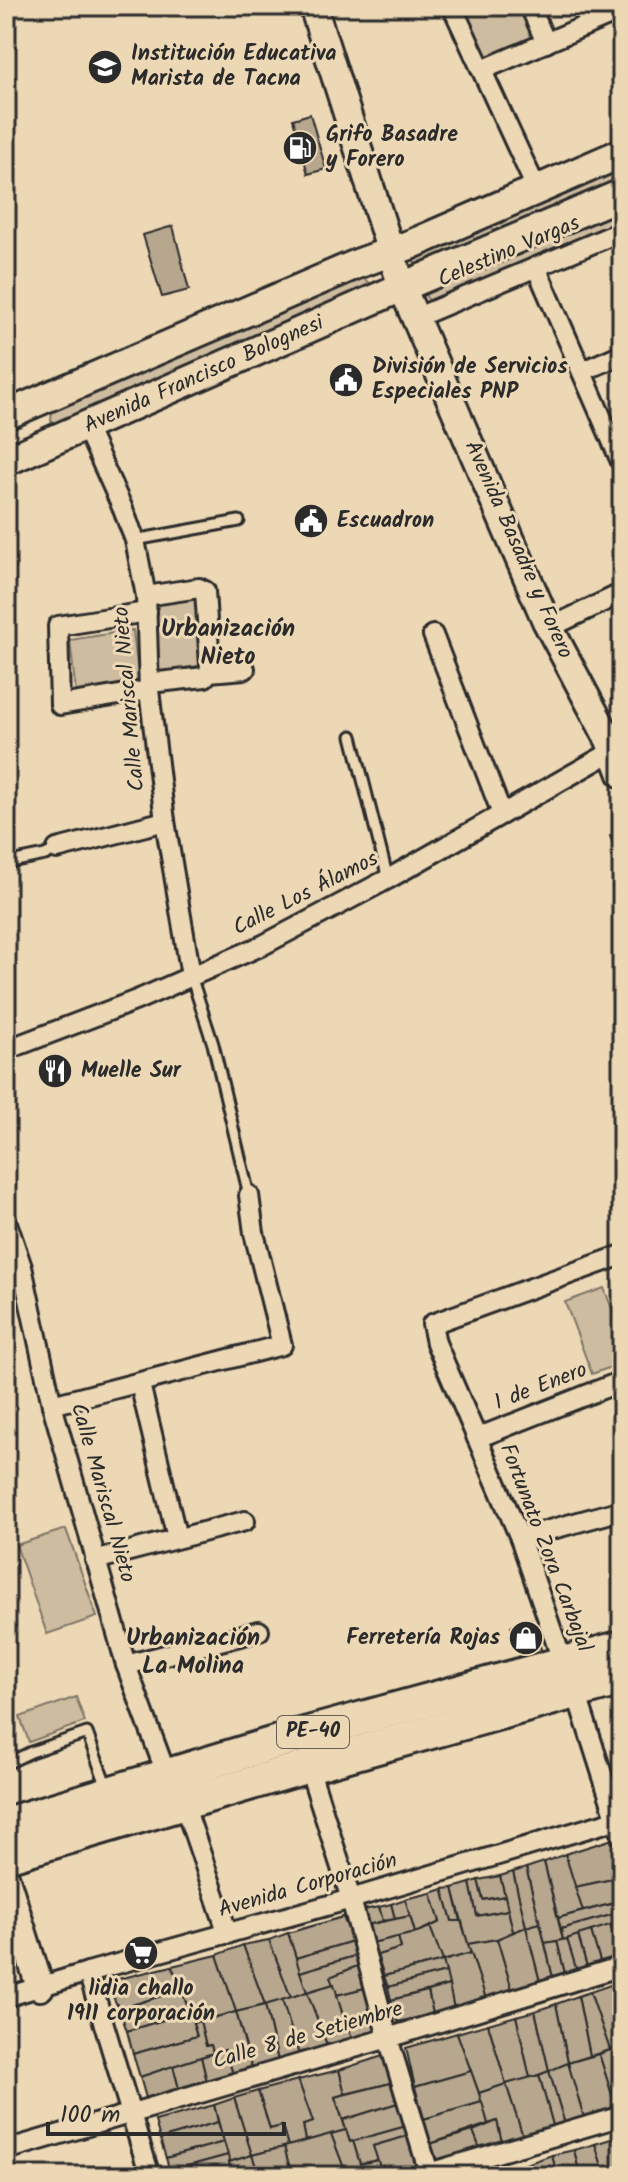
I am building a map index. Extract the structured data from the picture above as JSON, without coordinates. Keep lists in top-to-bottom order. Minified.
{"streets":{"highway":["PE-40"],"main road":["Avenida Francisco Bolognesi"],"street":["Celestino Vargas","Avenida Basadre y Forero","Calle Mariscal Nieto","Calle Los Álamos","1 de Enero","Fortunato Zora Carbajal","Avenida Corporación","Calle 8 de Setiembre"]},"crossings":[["Celestino Vargas","Avenida Basadre y Forero"],["Avenida Francisco Bolognesi","Avenida Basadre y Forero"],["Avenida Francisco Bolognesi","Calle Mariscal Nieto"],["Avenida Basadre y Forero","Calle Los Álamos"],["Calle Mariscal Nieto","Calle Los Álamos"],["Calle Mariscal Nieto","PE-40"],["Calle Mariscal Nieto","Avenida Corporación"],["1 de Enero","Fortunato Zora Carbajal"],["Fortunato Zora Carbajal","PE-40"],["Fortunato Zora Carbajal","Avenida Corporación"]],"districts":["Urbanización Nieto","Urbanización La Molina"],"places":{"school or university":["Institución Educativa Marista de Tacna"],"fuel station":["Grifo Basadre y Forero"],"public building":["División de Servicios Especiales PNP","Escuadron"],"restaurant":["Muelle Sur"],"shop":["Ferretería Rojas"],"supermarket":["lidia challo 1911 corporación"]},"scale_bar":"100 m"}
